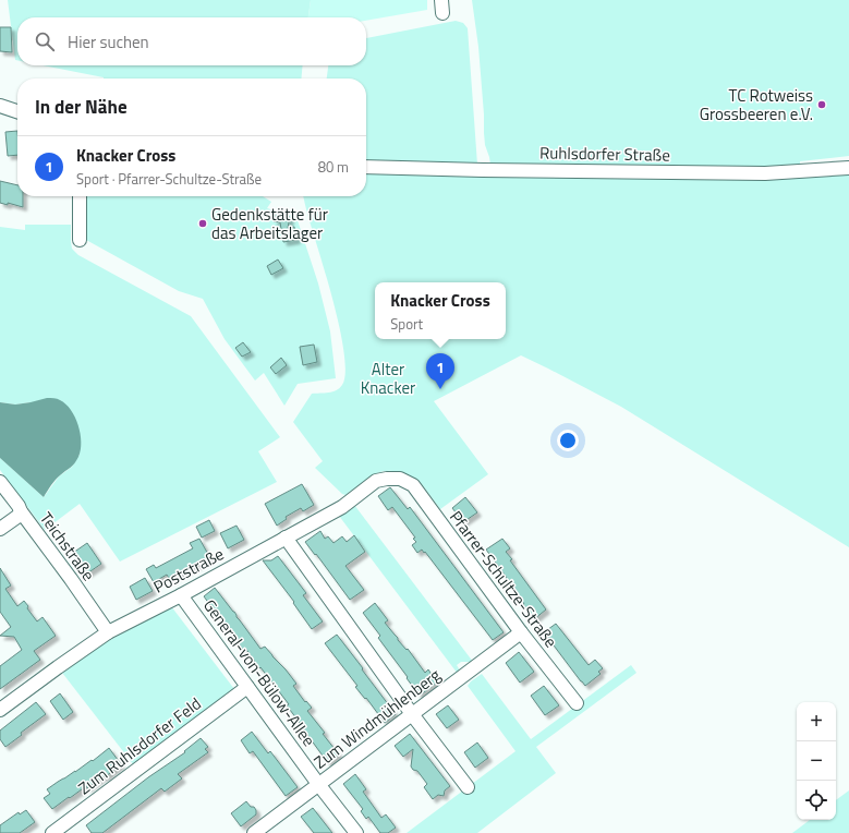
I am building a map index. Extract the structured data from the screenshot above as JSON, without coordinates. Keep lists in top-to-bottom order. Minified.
{"streets":{"street":["Ruhlsdorfer Straße","Teichstraße","Poststraße","Pfarrer-Schultze-Straße","General-von-Bülow-Allee","Zum Windmühlenberg","Zum Ruhlsdorfer Feld"]},"crossings":[["Teichstraße","Poststraße"],["Poststraße","Pfarrer-Schultze-Straße"],["Poststraße","General-von-Bülow-Allee"],["Pfarrer-Schultze-Straße","Zum Windmühlenberg"],["General-von-Bülow-Allee","Zum Windmühlenberg"],["General-von-Bülow-Allee","Zum Ruhlsdorfer Feld"]],"parks":["Alter Knacker"],"places":["TC Rotweiss Grossbeeren e.V.","Gedenkstätte für das Arbeitslager"],"page":{"search":"Hier suchen","heading":"In der Nähe","list":[{"mark":"1","name":"Knacker Cross","note":"Sport · Pfarrer-Schultze-Straße","value":"80 m"}],"popup":["Knacker Cross","Sport"],"pins":"1","map_buttons":["+","−"]}}
